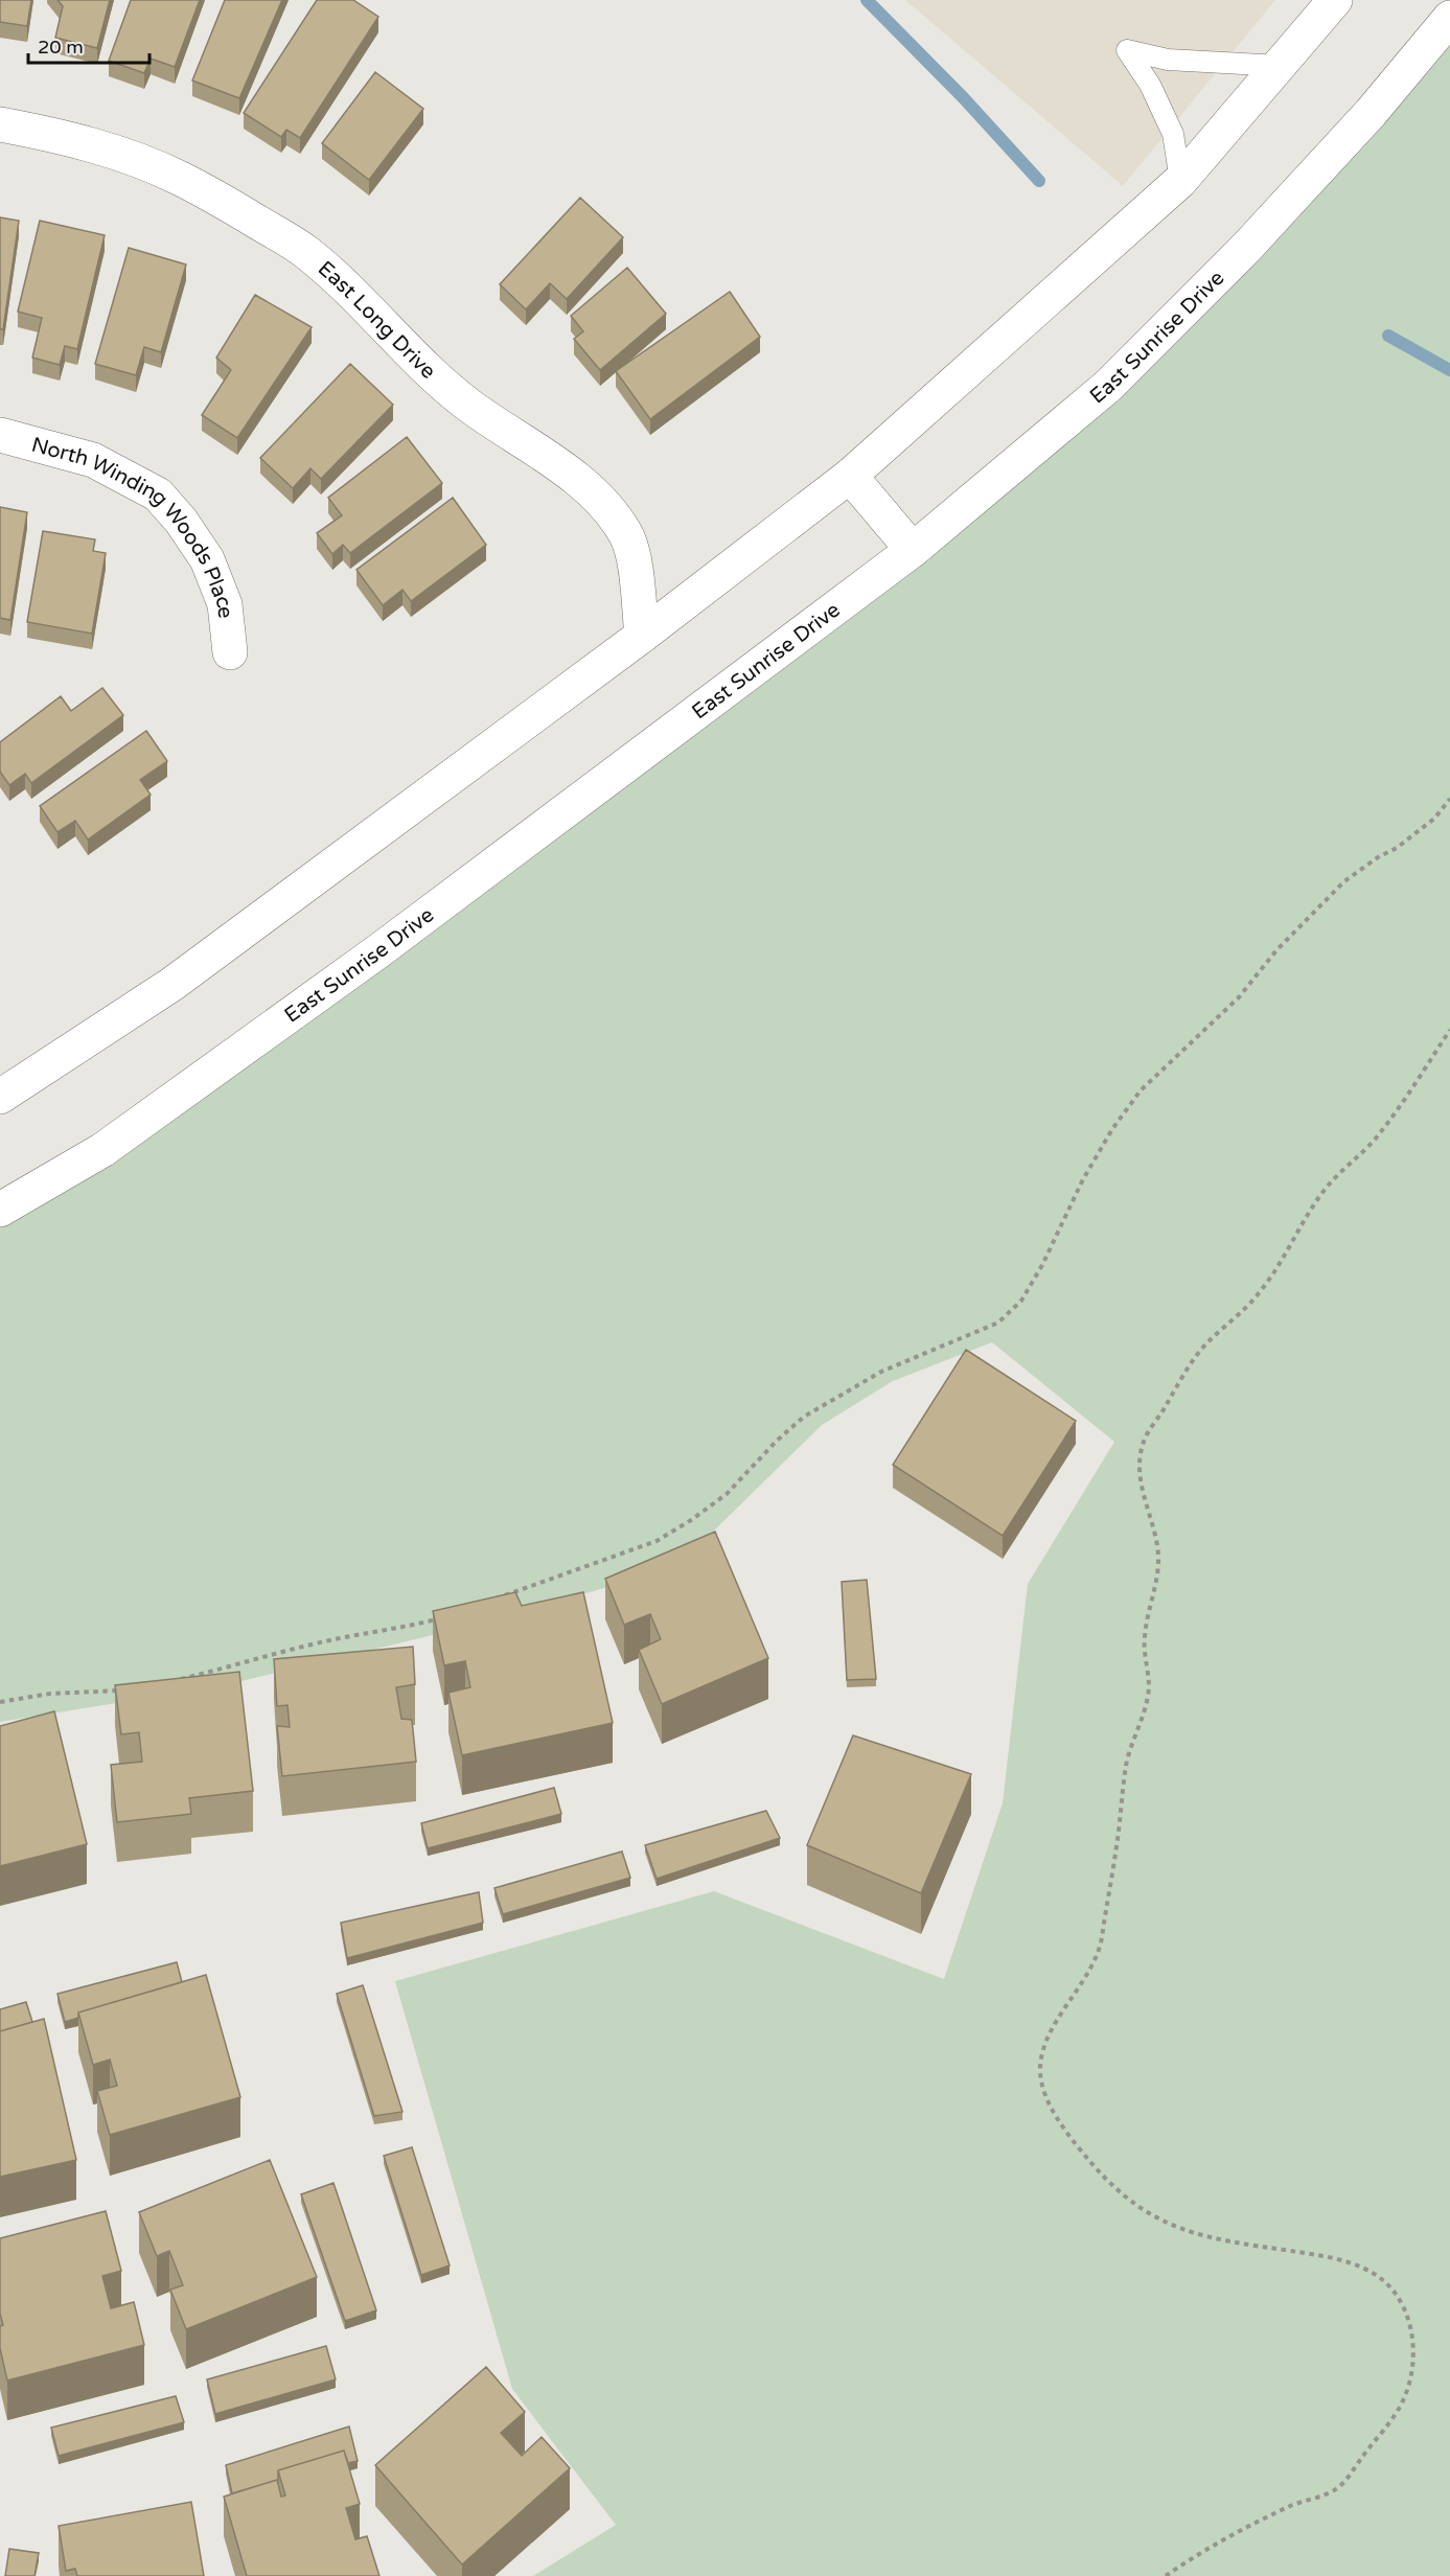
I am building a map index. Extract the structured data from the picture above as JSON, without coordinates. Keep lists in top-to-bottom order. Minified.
{"streets":{"main road":["East Long Drive","East Sunrise Drive","North Winding Woods Place"]},"scale_bar":"20 m"}
